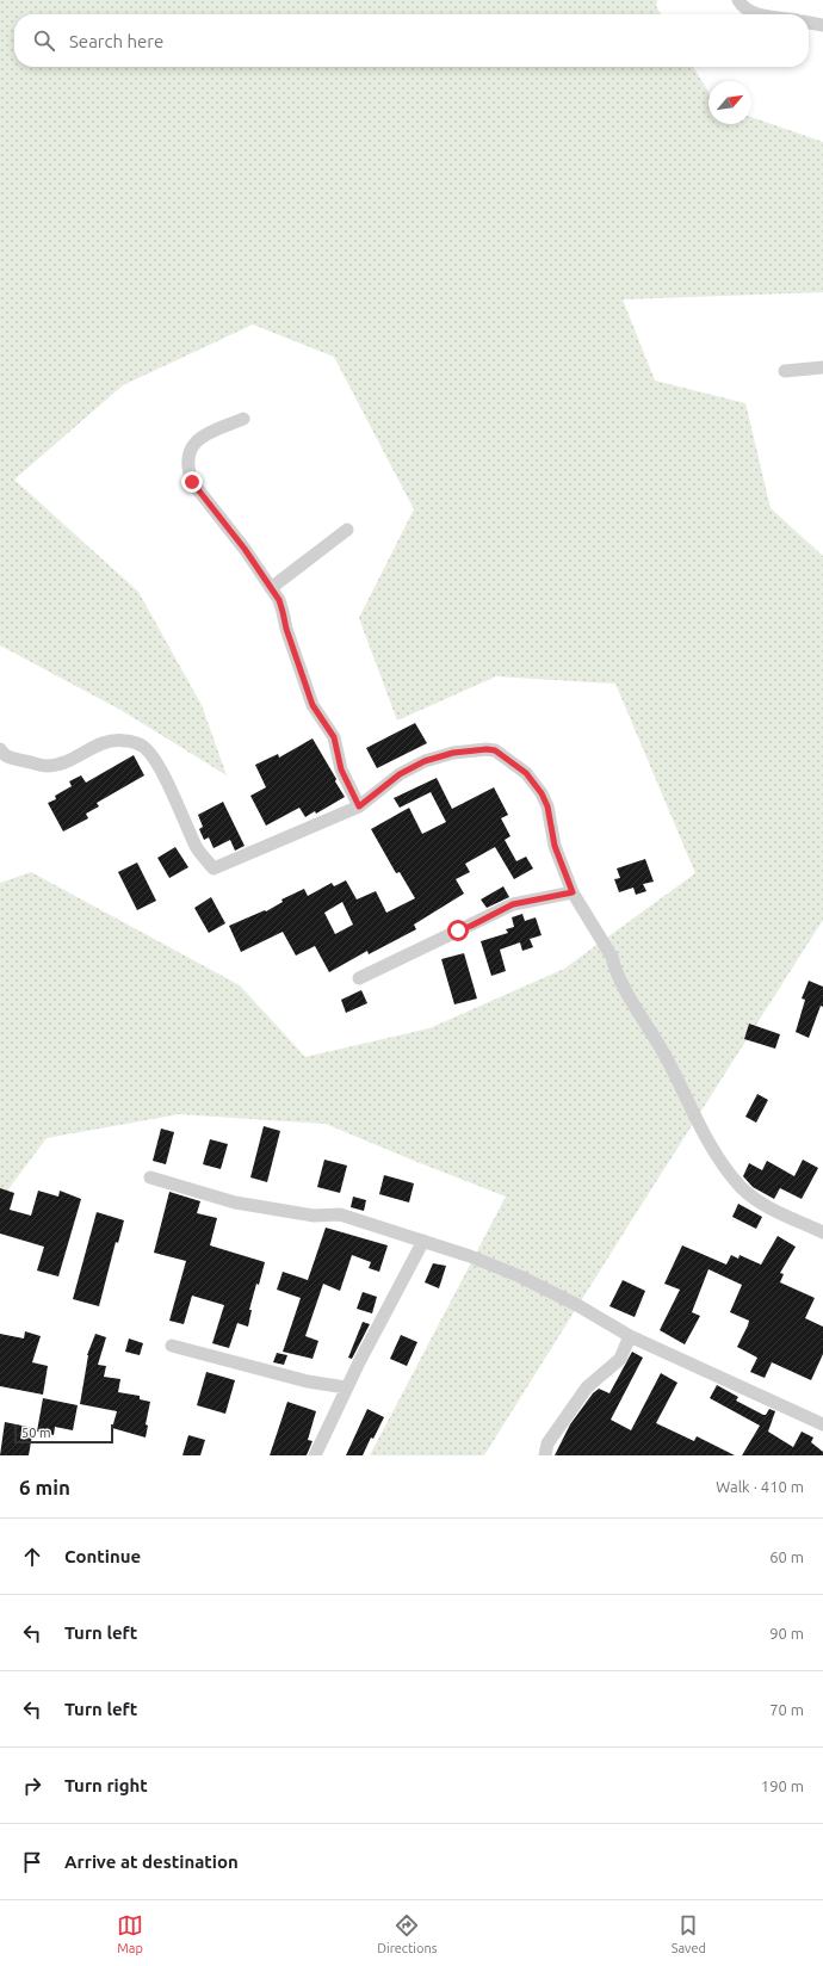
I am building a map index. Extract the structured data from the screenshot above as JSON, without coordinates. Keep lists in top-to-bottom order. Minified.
{"scale_bar":"50 m","north":"top right","page":{"search":"Search here","scale":"50 m","heading":["6 min","Walk · 410 m"],"list":[["Continue","60 m"],["Turn left","90 m"],["Turn left","70 m"],["Turn right","190 m"],"Arrive at destination"],"nav":["Map","Directions","Saved"]}}
